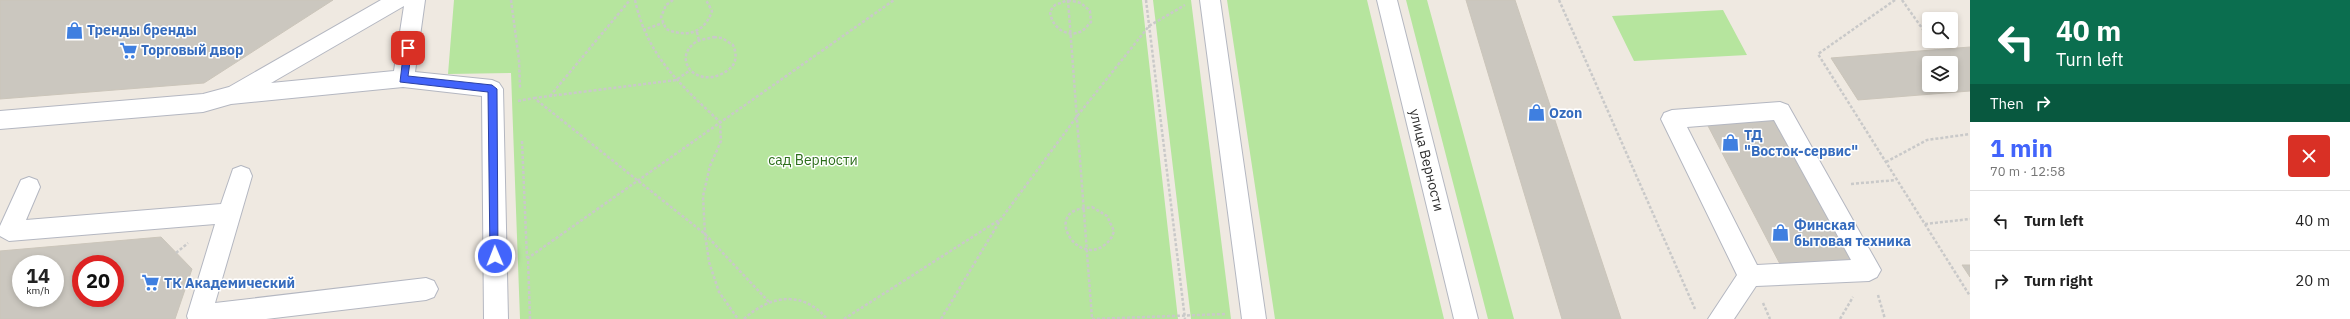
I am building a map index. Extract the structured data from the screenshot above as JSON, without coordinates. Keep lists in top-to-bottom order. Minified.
{"streets":{"street":["улица Верности"]},"parks":["сад Верности"],"places":{"shop":["Тренды бренды","Ozon","ТД \"Восток-сервис\"","Финская бытовая техника"],"supermarket":["Торговый двор","ТК Академический"]},"page":{"turn":["40 m","Turn left"],"then":"Then","heading":["1 min","70 m · 12:58"],"list":[{"name":"Turn left","value":"40 m"},{"name":"Turn right","value":"20 m"}],"speed":"14 km/h","limit":"20"}}
